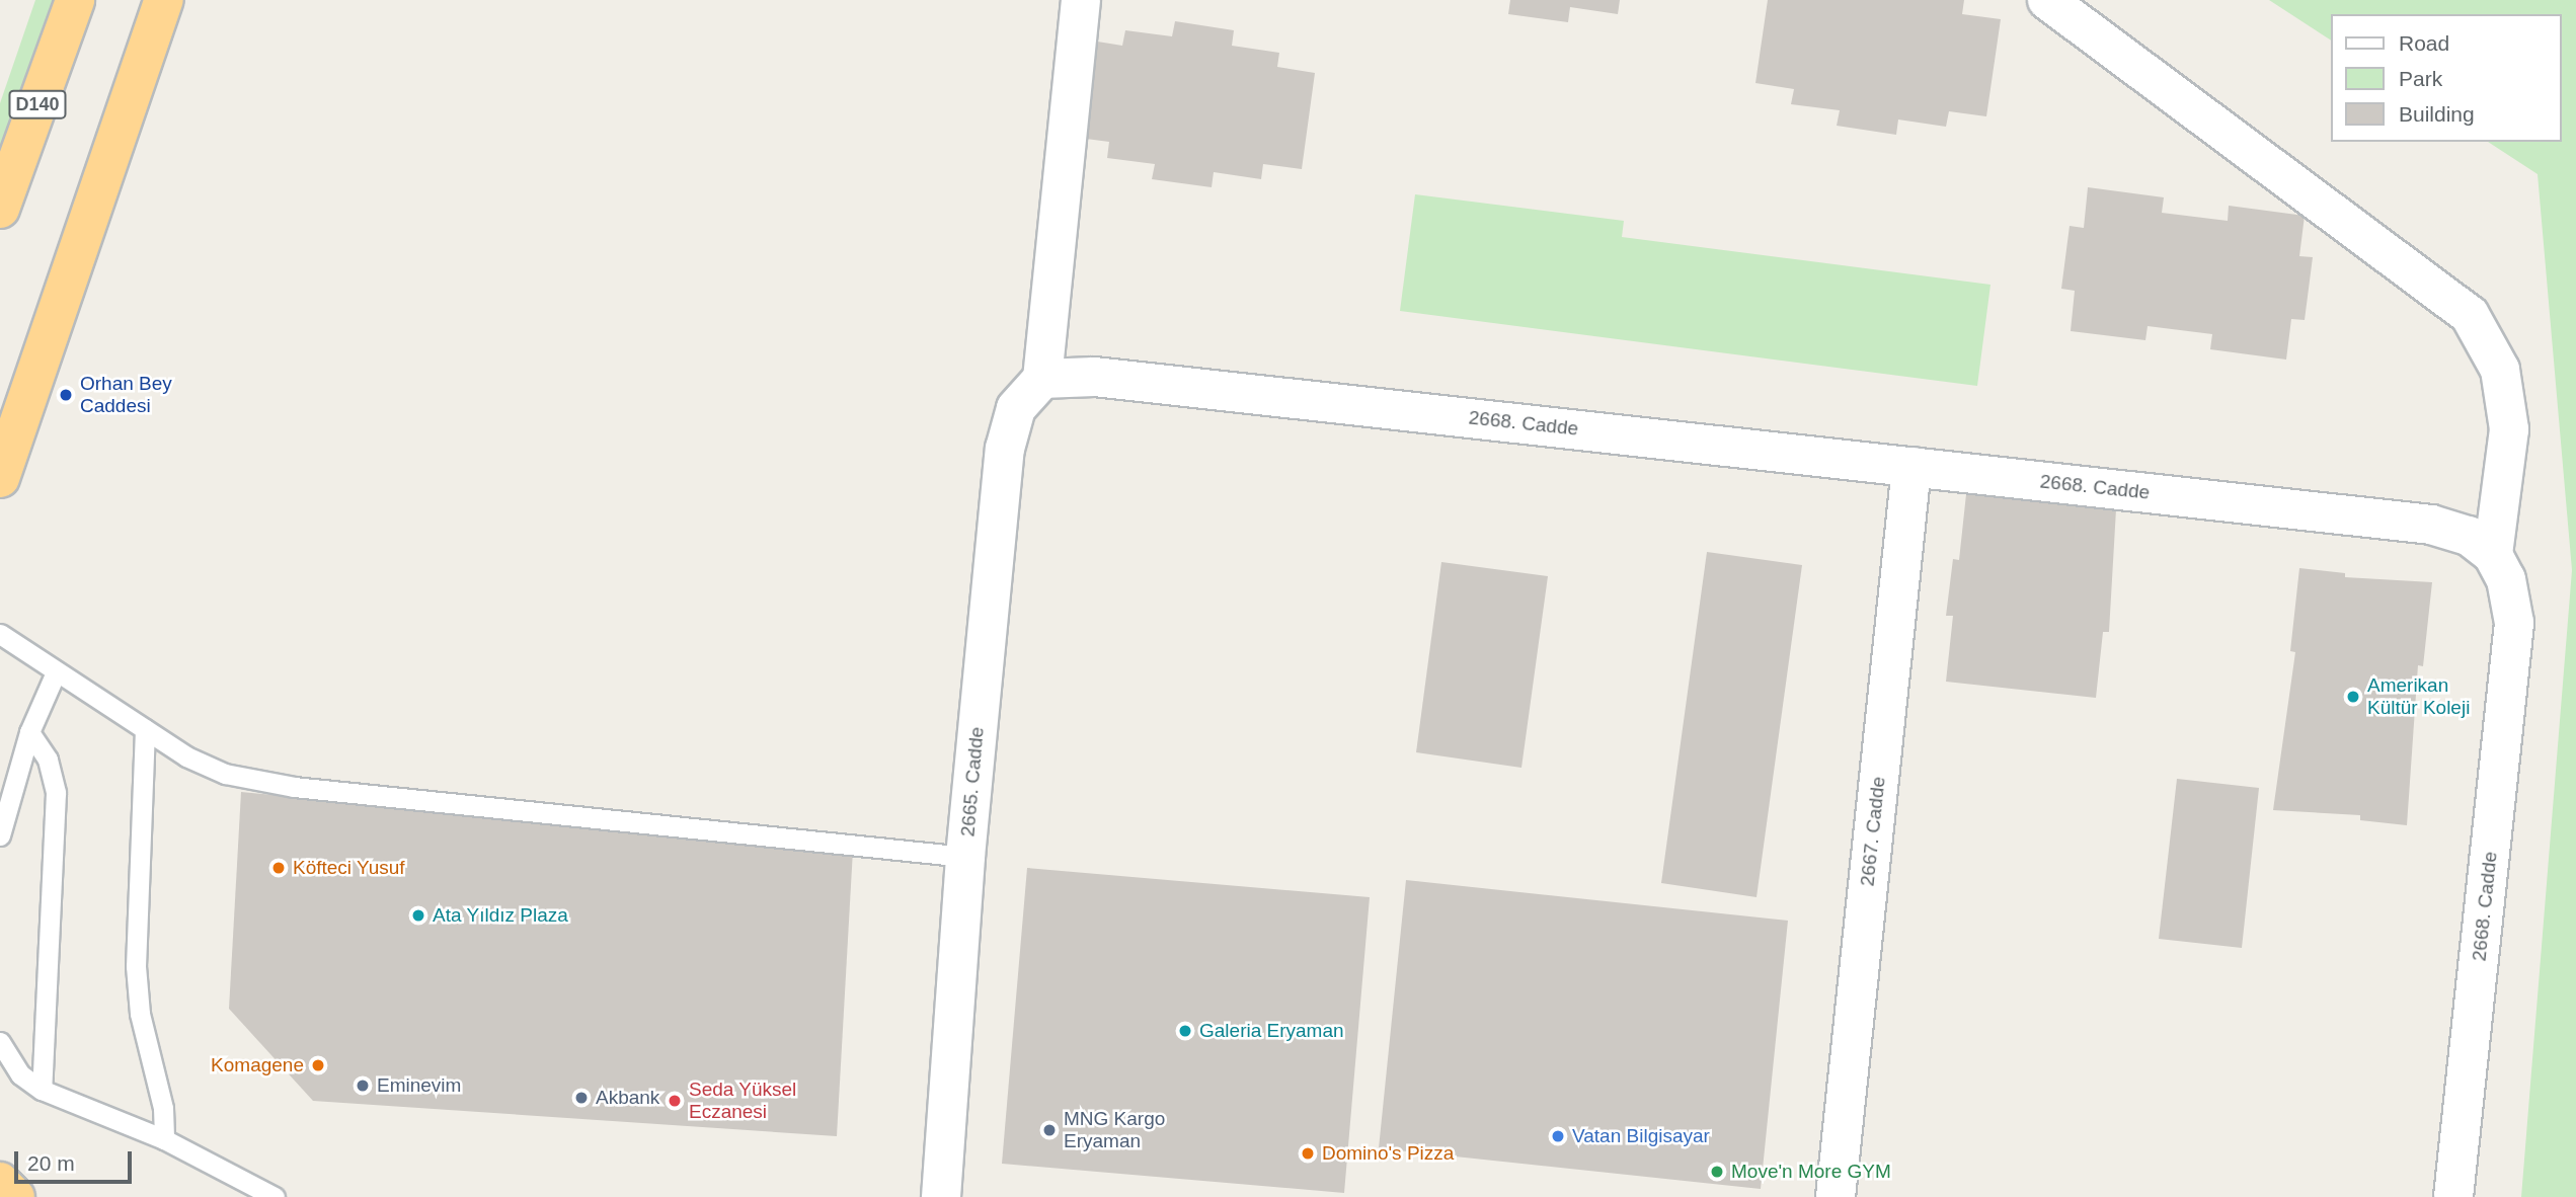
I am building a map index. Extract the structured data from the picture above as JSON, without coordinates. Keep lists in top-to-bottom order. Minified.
{"streets":{"highway":["D140"],"street":["2668. Cadde","2665. Cadde","2667. Cadde"]},"crossings":[["2668. Cadde","2665. Cadde"],["2668. Cadde","2667. Cadde"]],"places":["Orhan Bey Caddesi","Amerikan Kültür Koleji","Köfteci Yusuf","Ata Yıldız Plaza","Galeria Eryaman","Komagene","Eminevim","Akbank","Seda Yüksel Eczanesi","MNG Kargo Eryaman","Vatan Bilgisayar","Domino's Pizza","Move'n More GYM"],"legend":["Road","Park","Building"],"scale_bar":"20 m"}
